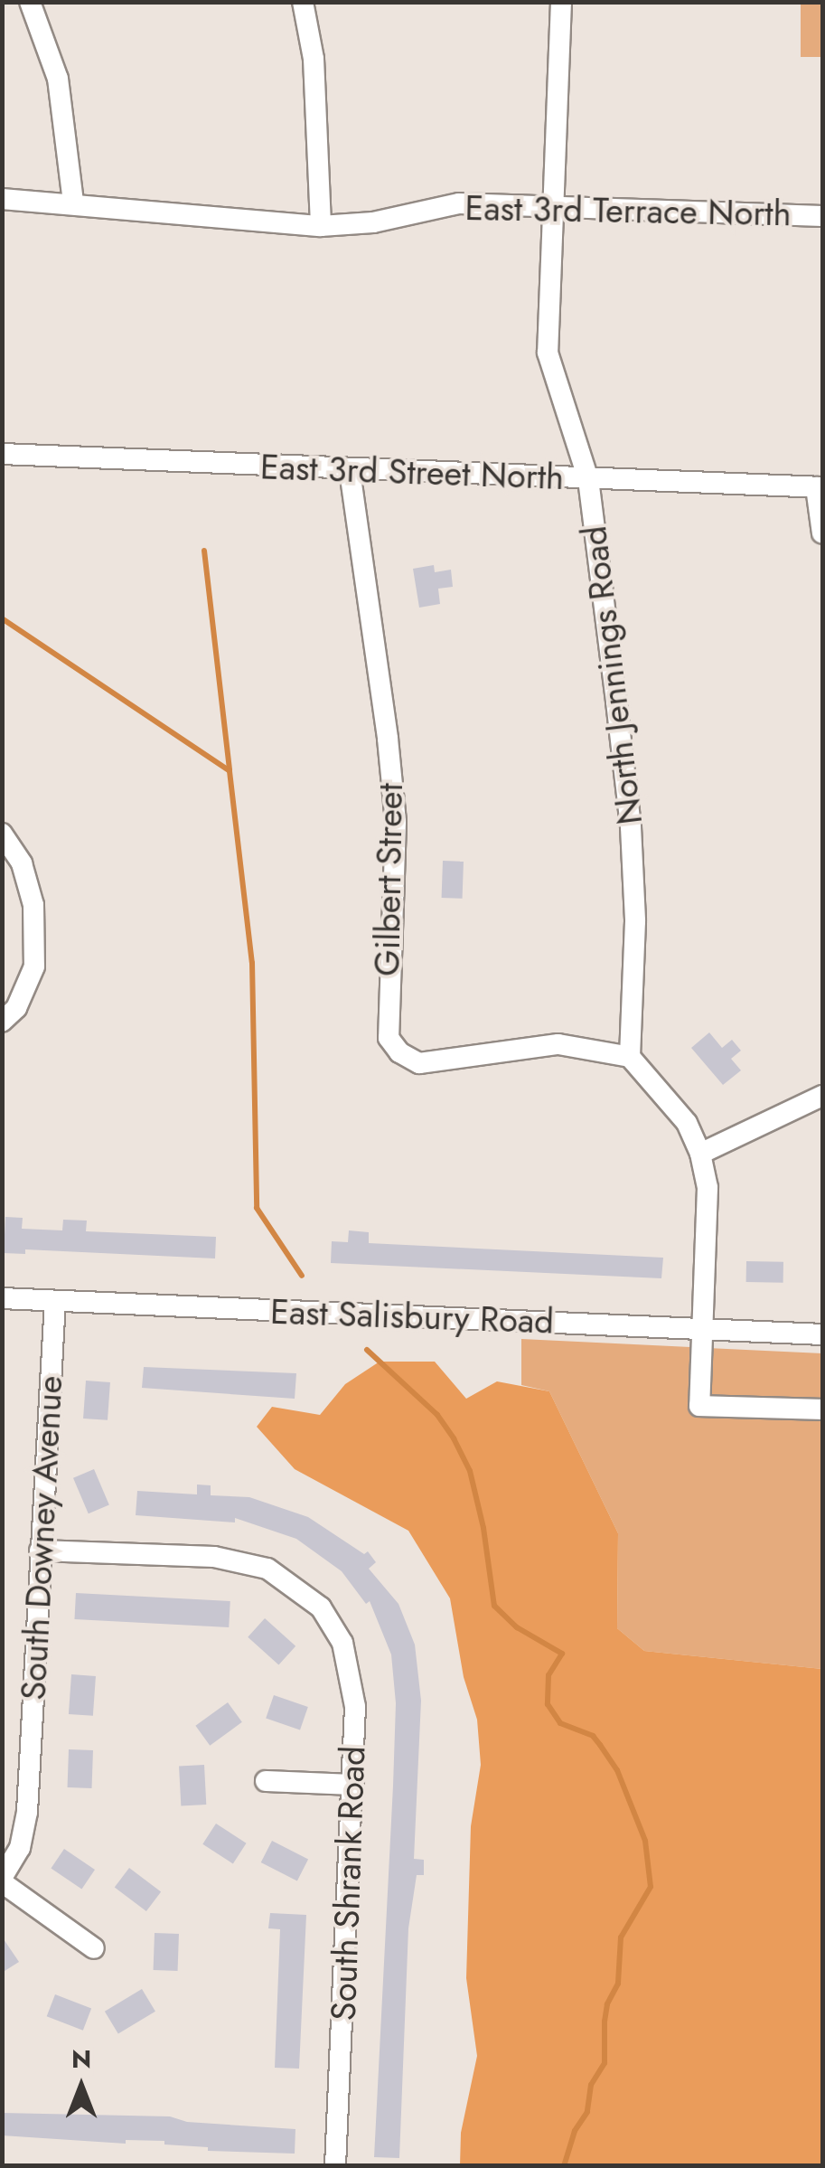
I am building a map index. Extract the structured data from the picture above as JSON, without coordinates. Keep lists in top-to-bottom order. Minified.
{"streets":{"street":["East 3rd Terrace North","East 3rd Street North","North Jennings Road","Gilbert Street","East Salisbury Road","South Downey Avenue","South Shrank Road"]},"crossings":[["East 3rd Terrace North","North Jennings Road"],["East 3rd Street North","North Jennings Road"],["East 3rd Street North","Gilbert Street"],["North Jennings Road","Gilbert Street"],["East Salisbury Road","South Downey Avenue"],["South Downey Avenue","South Shrank Road"]],"north":"top"}
